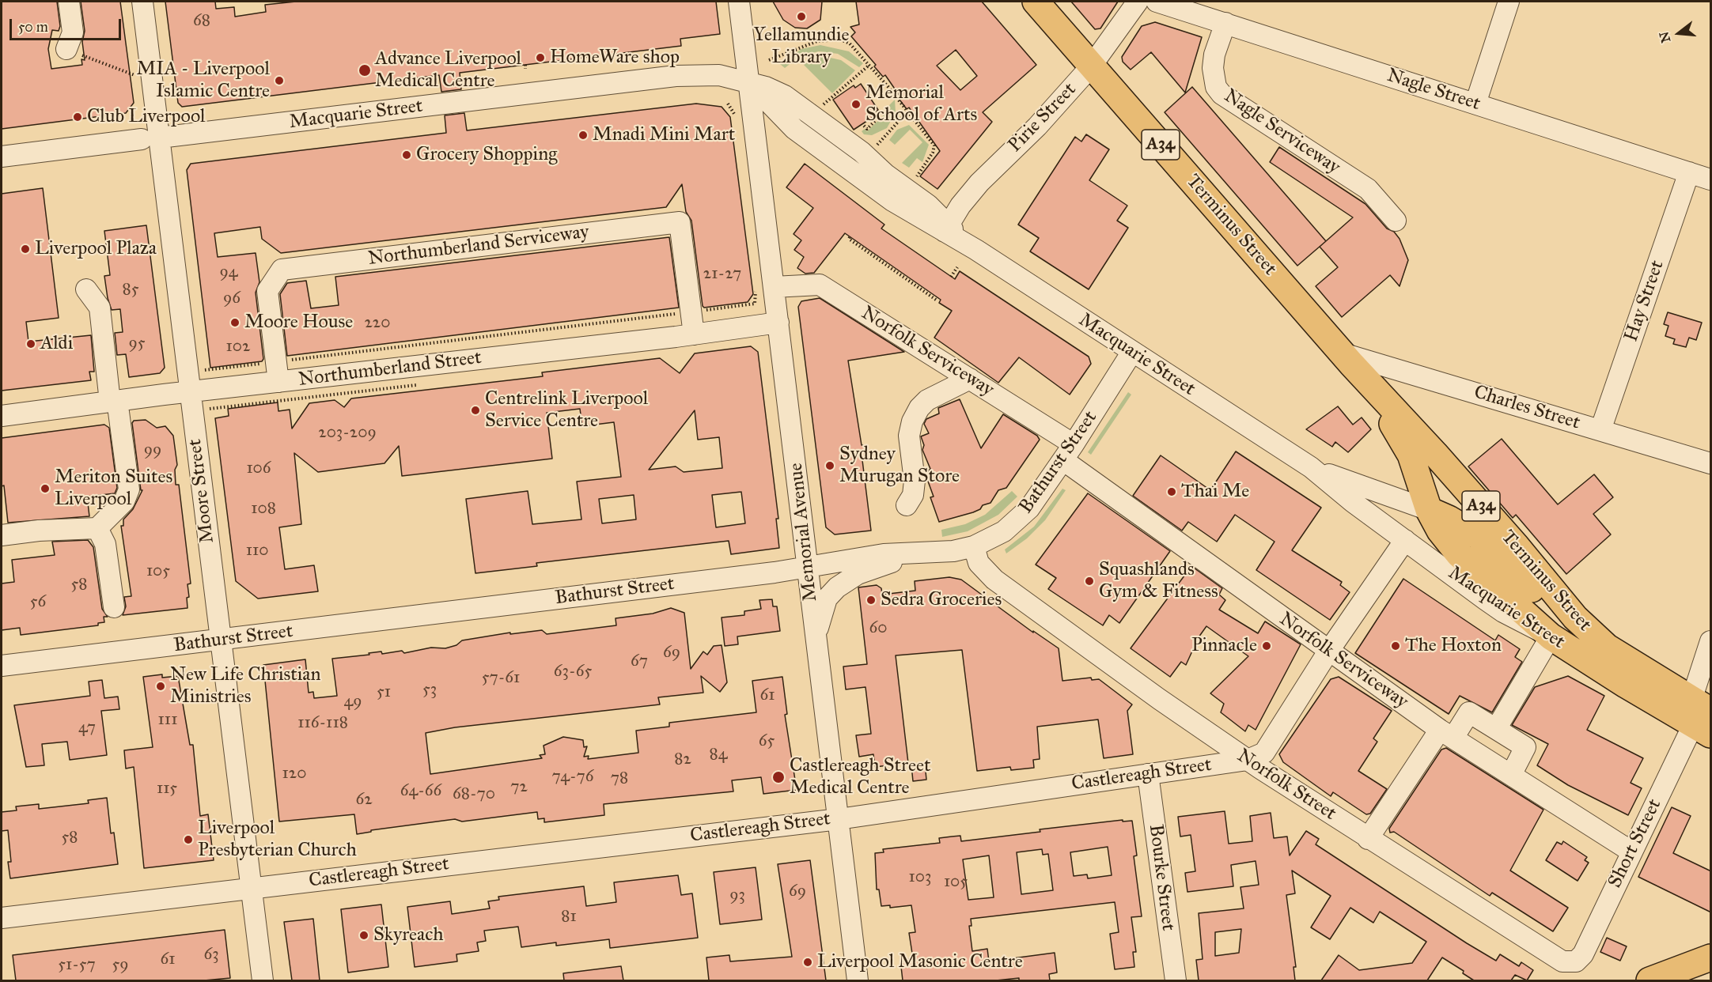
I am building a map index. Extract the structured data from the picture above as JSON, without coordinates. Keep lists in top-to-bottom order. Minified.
{"streets":{"highway":["Macquarie Street","A34","Terminus Street"],"street":["Nagle Street","Pirie Street","Nagle Serviceway","Northumberland Serviceway","Hay Street","Norfolk Serviceway","Northumberland Street","Charles Street","Bathurst Street","Moore Street","Memorial Avenue","Castlereagh Street","Norfolk Street","Short Street","Bourke Street"]},"crossings":[["Nagle Street","Nagle Serviceway"],["Nagle Street","Hay Street"],["Macquarie Street","Pirie Street"],["Macquarie Street","Terminus Street"],["Macquarie Street","Bathurst Street"],["Macquarie Street","Moore Street"],["Macquarie Street","Memorial Avenue"],["Macquarie Street","Castlereagh Street"],["Macquarie Street","Short Street"],["Pirie Street","Terminus Street"],["Terminus Street","Charles Street"],["Northumberland Serviceway","Northumberland Street"],["Hay Street","Charles Street"],["Norfolk Serviceway","Bathurst Street"],["Norfolk Serviceway","Memorial Avenue"],["Norfolk Serviceway","Castlereagh Street"],["Norfolk Serviceway","Short Street"],["Northumberland Street","Moore Street"],["Northumberland Street","Memorial Avenue"],["Bathurst Street","Moore Street"],["Bathurst Street","Memorial Avenue"],["Bathurst Street","Norfolk Street"],["Moore Street","Castlereagh Street"],["Memorial Avenue","Castlereagh Street"],["Castlereagh Street","Norfolk Street"],["Castlereagh Street","Bourke Street"],["Norfolk Street","Short Street"]],"places":["Yellamundie Library","HomeWare shop","Advance Liverpool Medical Centre","MIA - Liverpool Islamic Centre","Memorial School of Arts","Club Liverpool","Mnadi Mini Mart","Grocery Shopping","Liverpool Plaza","Moore House","Aldi","Centrelink Liverpool Service Centre","Sydney Murugan Store","Meriton Suites Liverpool","Thai Me","Squashlands Gym & Fitness","Sedra Groceries","Pinnacle","The Hoxton","New Life Christian Ministries","Castlereagh Street Medical Centre","Liverpool Presbyterian Church","Skyreach","Liverpool Masonic Centre"],"house_numbers":["68","94","21-27","85","96","220","95","102","203-209","99","106","108","110","105","58","56","60","69","67","63-65","57-61","53","51","61","49","111","116-118","47","65","84","82","120","74-76","78","72","115","64-66","68-70","62","58","103","105","69","93","81","63","61","51-57","59"],"scale_bar":"50 m","north":"left"}
